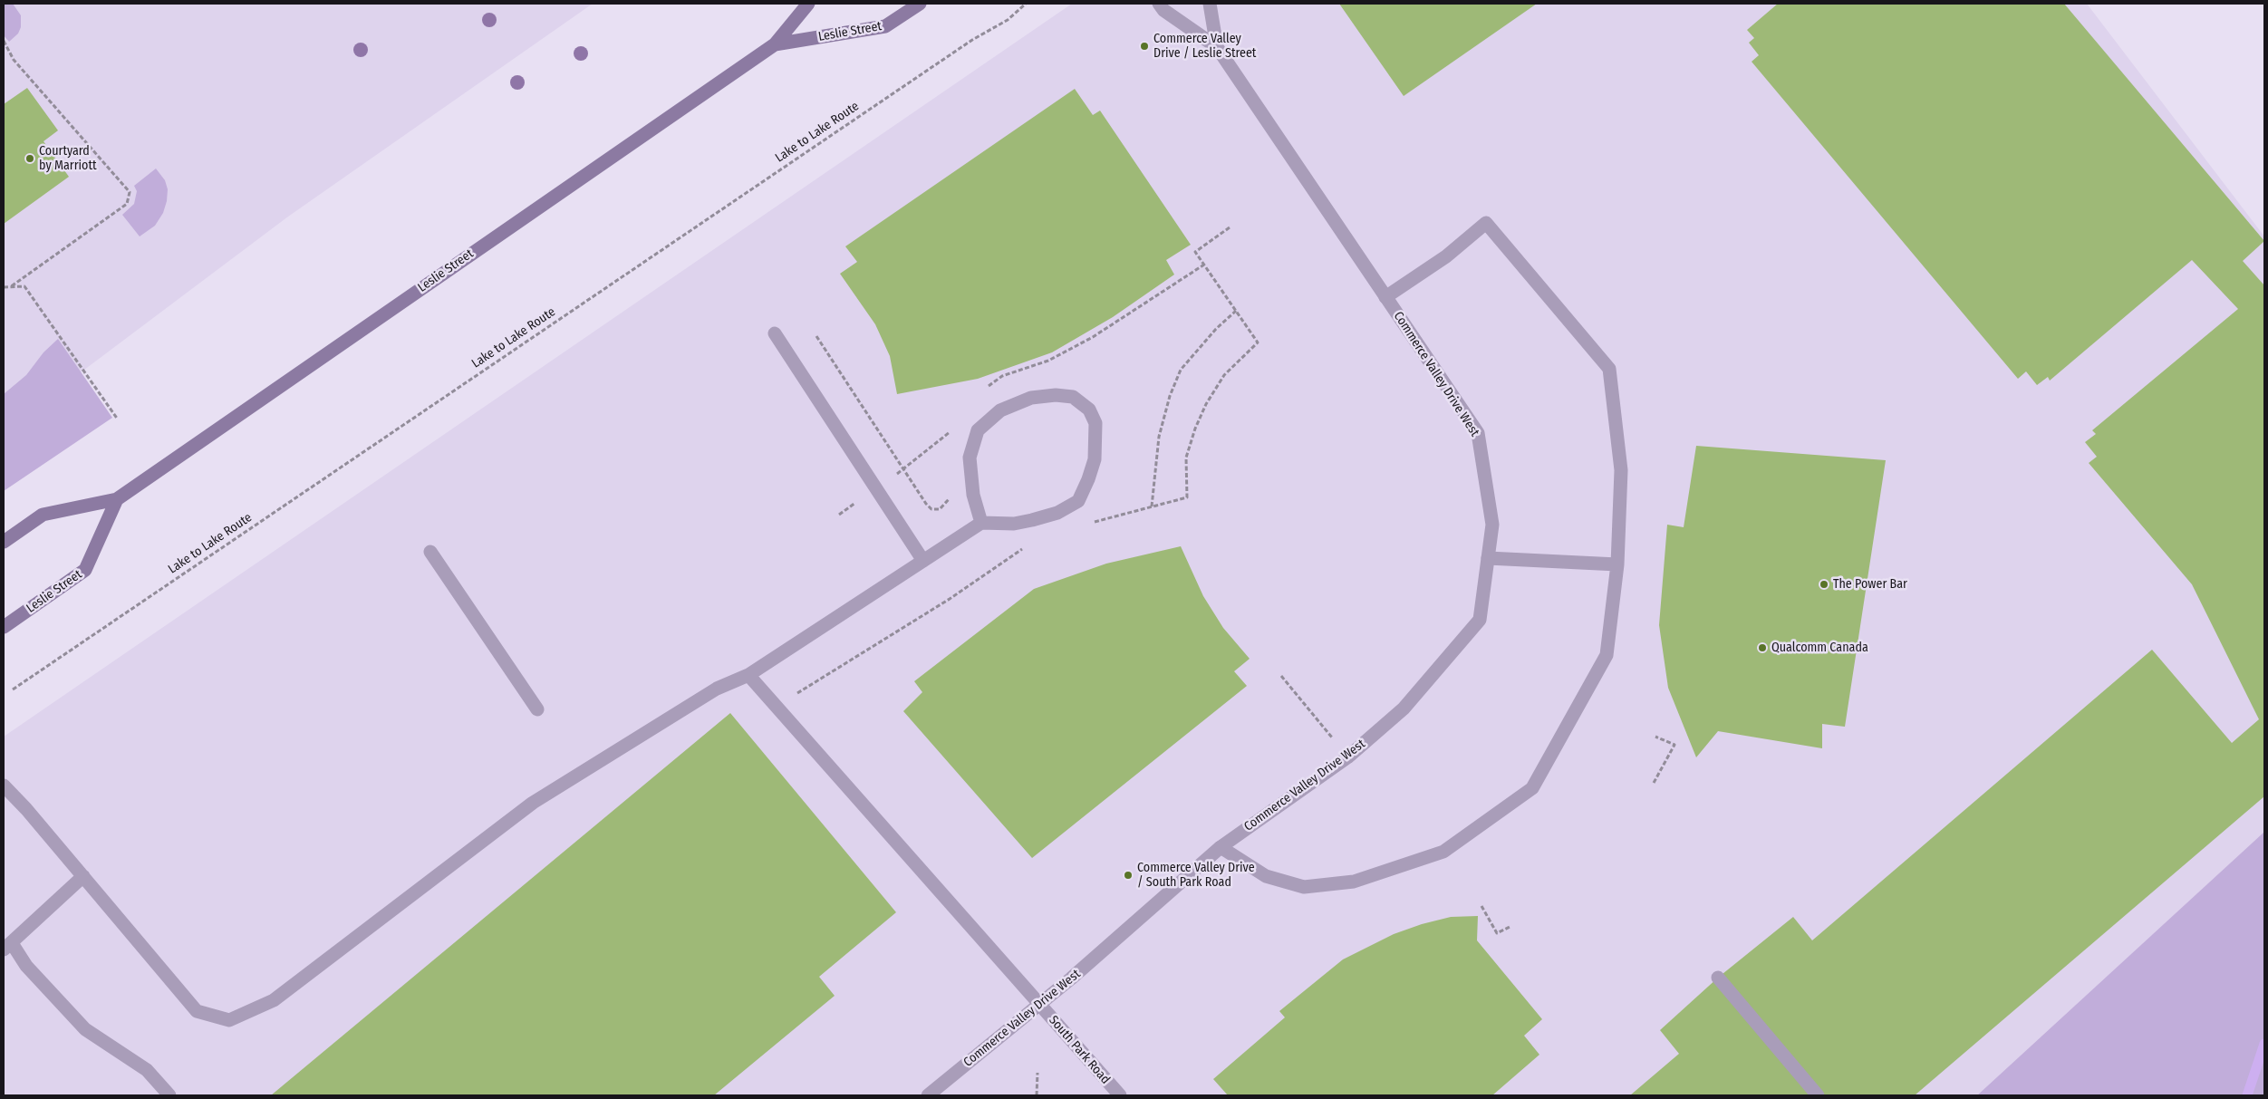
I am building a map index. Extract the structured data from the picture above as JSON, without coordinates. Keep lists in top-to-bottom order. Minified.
{"streets":{"main road":["Leslie Street"],"street":["Commerce Valley Drive West","South Park Road"],"path":["Lake to Lake Route"]},"crossings":[["Commerce Valley Drive West","South Park Road"]],"places":["Commerce Valley Drive / Leslie Street","Courtyard by Marriott","The Power Bar","Qualcomm Canada","Commerce Valley Drive / South Park Road"]}
